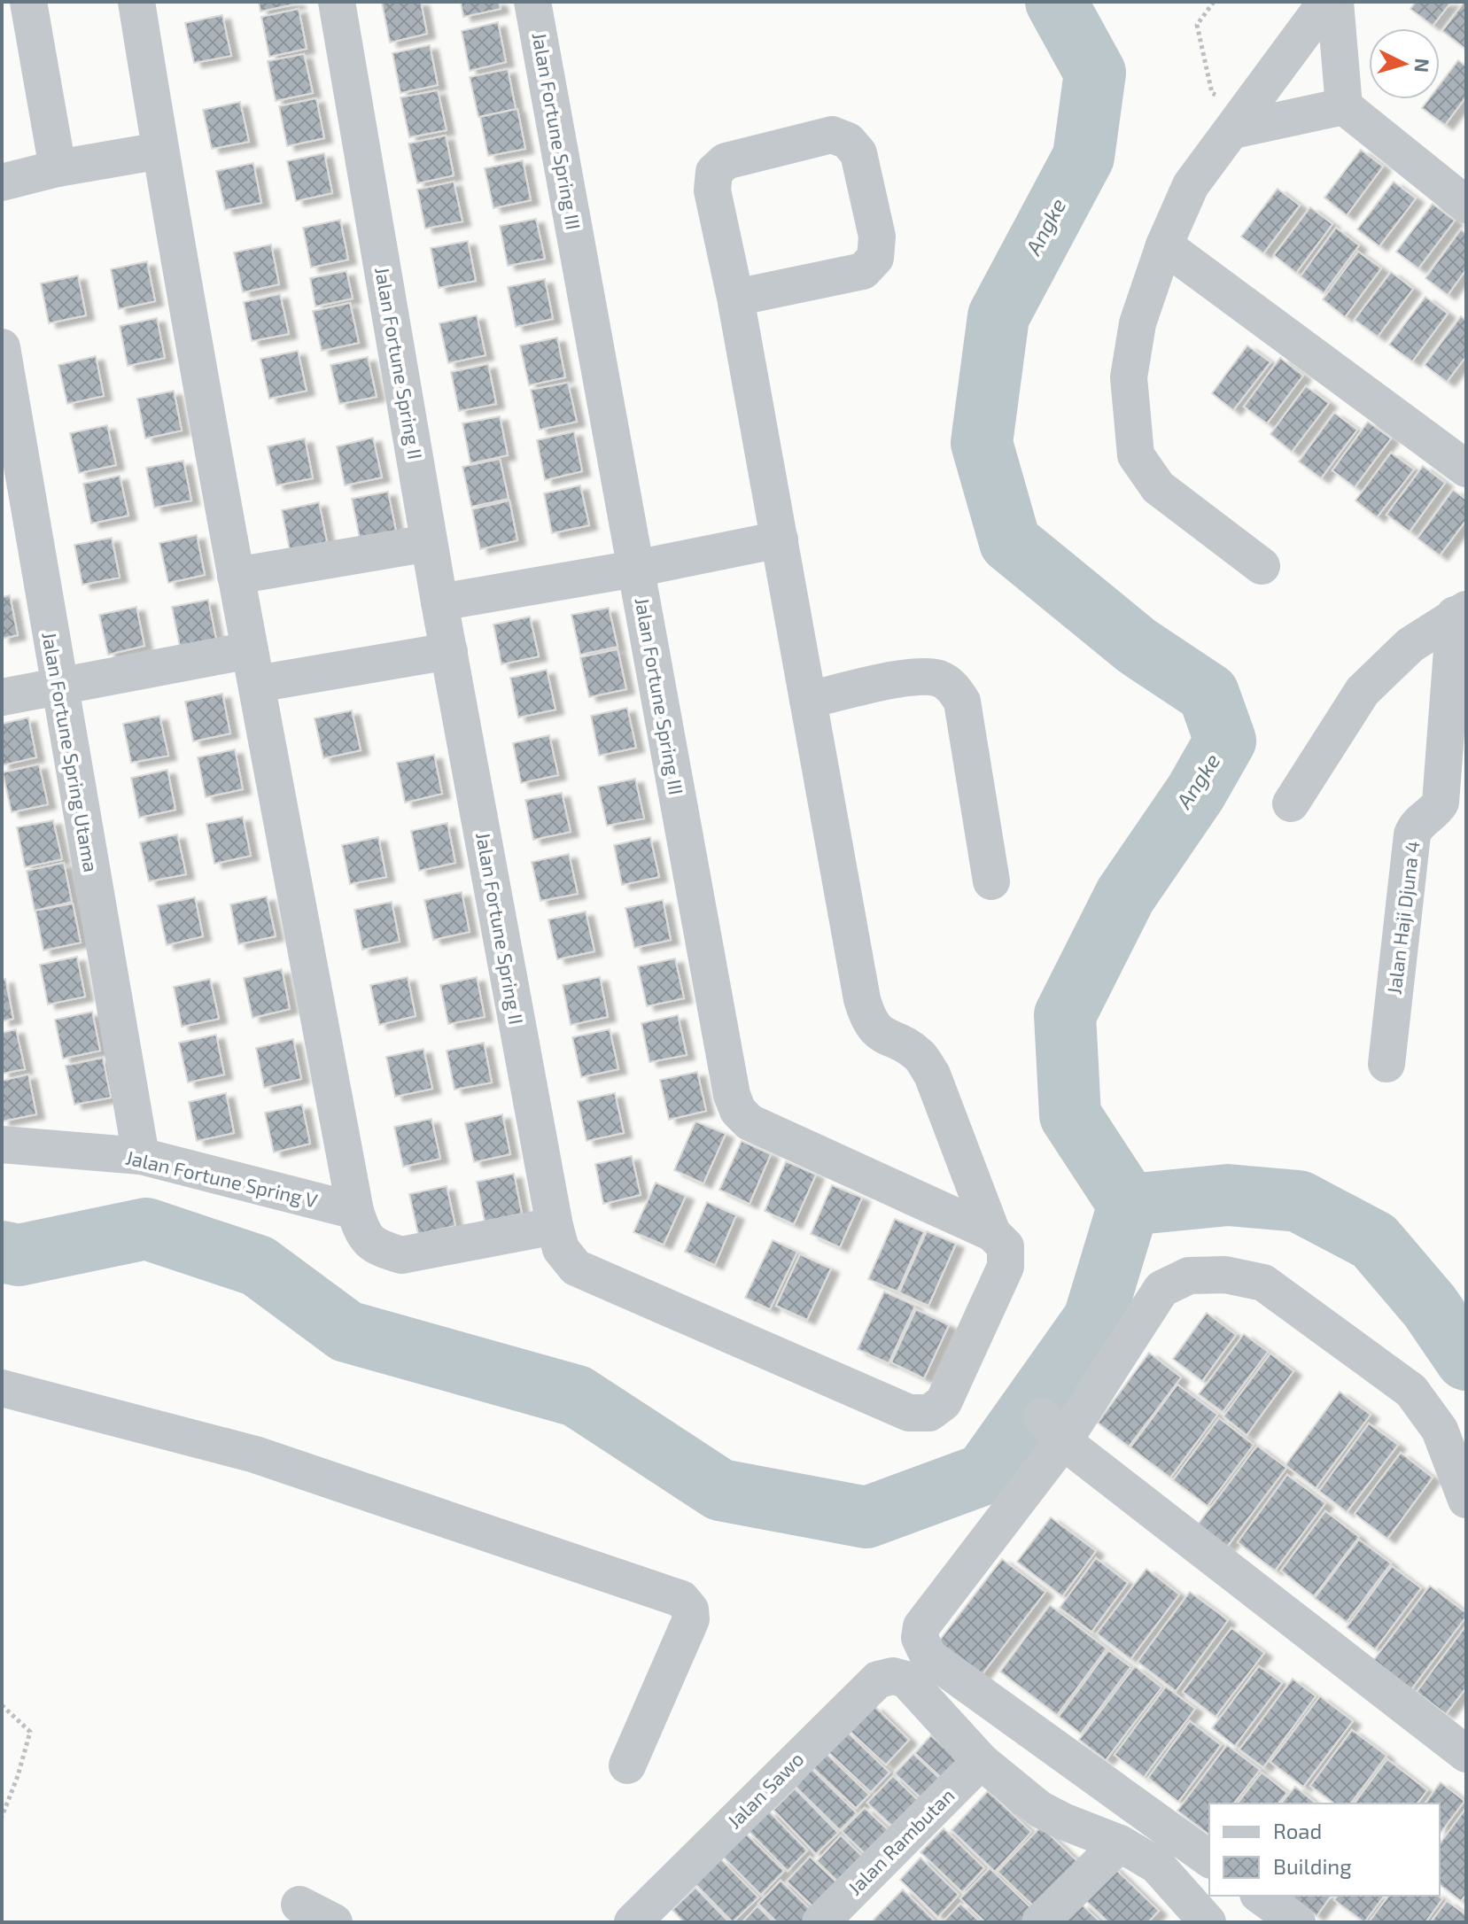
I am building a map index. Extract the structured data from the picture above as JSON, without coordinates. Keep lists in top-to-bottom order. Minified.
{"streets":{"street":["Jalan Fortune Spring III","Jalan Fortune Spring II","Jalan Fortune Spring Utama","Jalan Haji Djuna 4","Jalan Fortune Spring V","Jalan Sawo","Jalan Rambutan"]},"crossings":[["Jalan Fortune Spring III","Jalan Fortune Spring II"],["Jalan Fortune Spring Utama","Jalan Fortune Spring V"],["Jalan Sawo","Jalan Rambutan"]],"water":["Angke"],"legend":["Road","Building"],"north":"right"}
